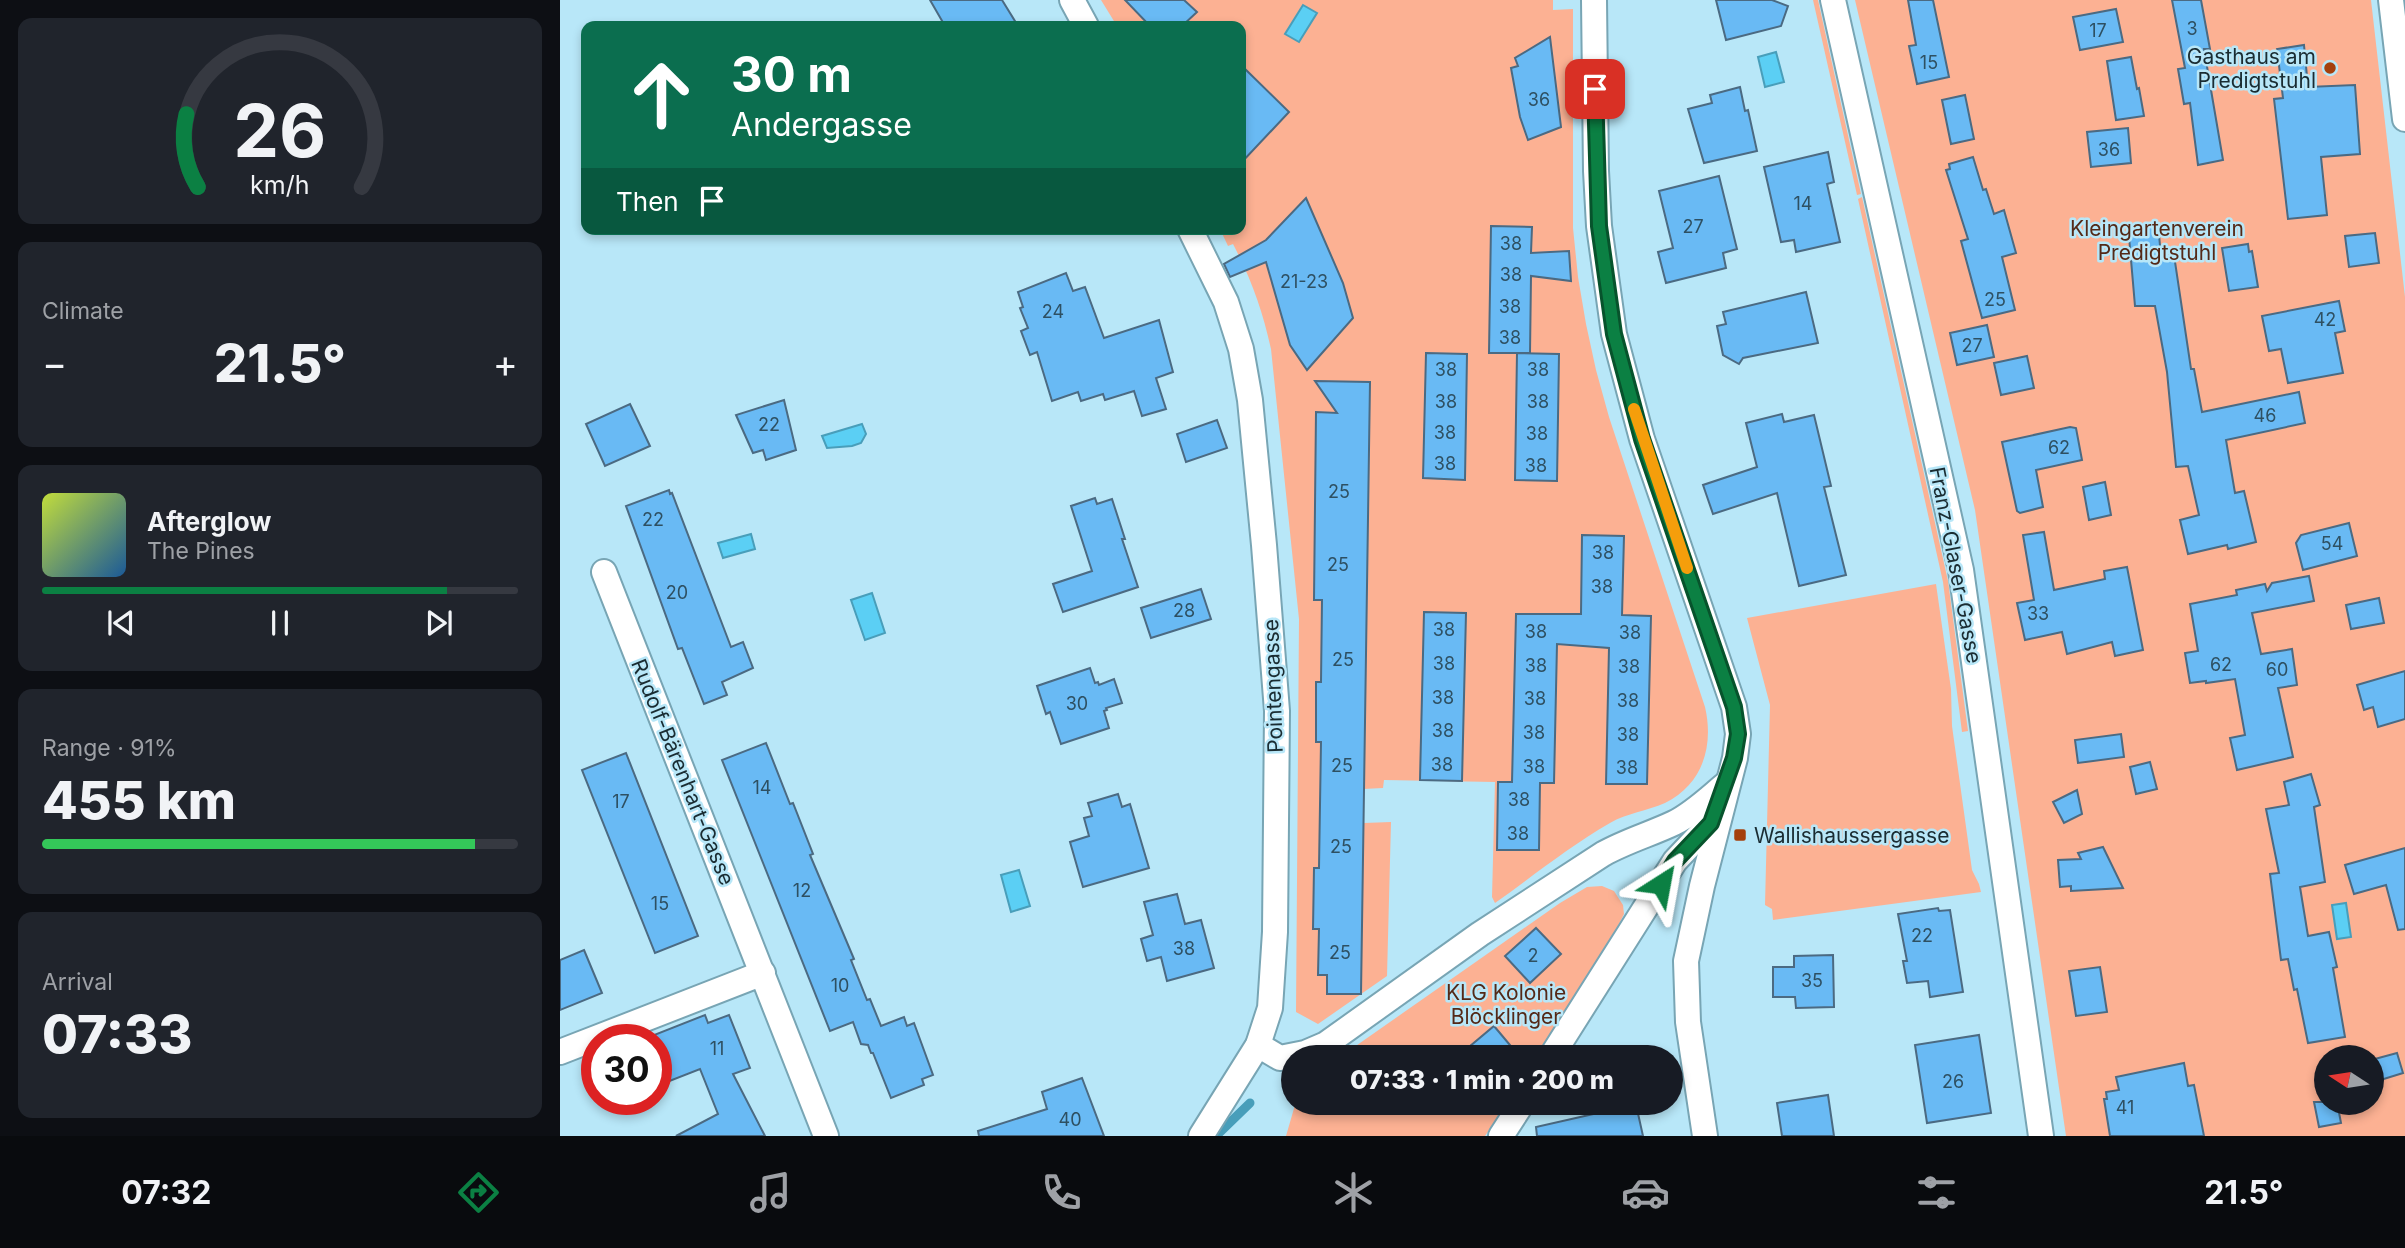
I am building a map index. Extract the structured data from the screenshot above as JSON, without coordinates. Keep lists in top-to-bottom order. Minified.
{"streets":{"street":["Franz-Glaser-Gasse","Pointengasse","Rudolf-Bärenhart-Gasse"]},"parks":["Kleingartenverein Predigtstuhl","KLG Kolonie Blöcklinger"],"places":{"other":["Gasthaus am Predigtstuhl"],"transit":["Wallishaussergasse"]},"house_numbers":["3","17","15","36","36","14","27","38","38","21-23","25","38","24","42","38","27","38","38","38","38","46","22","38","38","62","38","38","25","22","54","38","25","38","20","28","33","38","38","38","25","38","62","38","38","60","38","38","38","30","38","38","38","38","25","38","38","14","38","17","38","25","12","15","22","38","25","2","35","10","11","26","41","40"],"north":"left","page":{"turn":["30 m","Andergasse"],"then":"Then","tile":["Climate",["Range · 91%","455 km"],["Arrival","07:33"]],"heat":["−","21.5°","+"],"song":["Afterglow","The Pines"],"limit":"30","trip":"07:33 · 1 min · 200 m","tabs":["07:32","21.5°"],"gauge":["26","km/h"]}}
